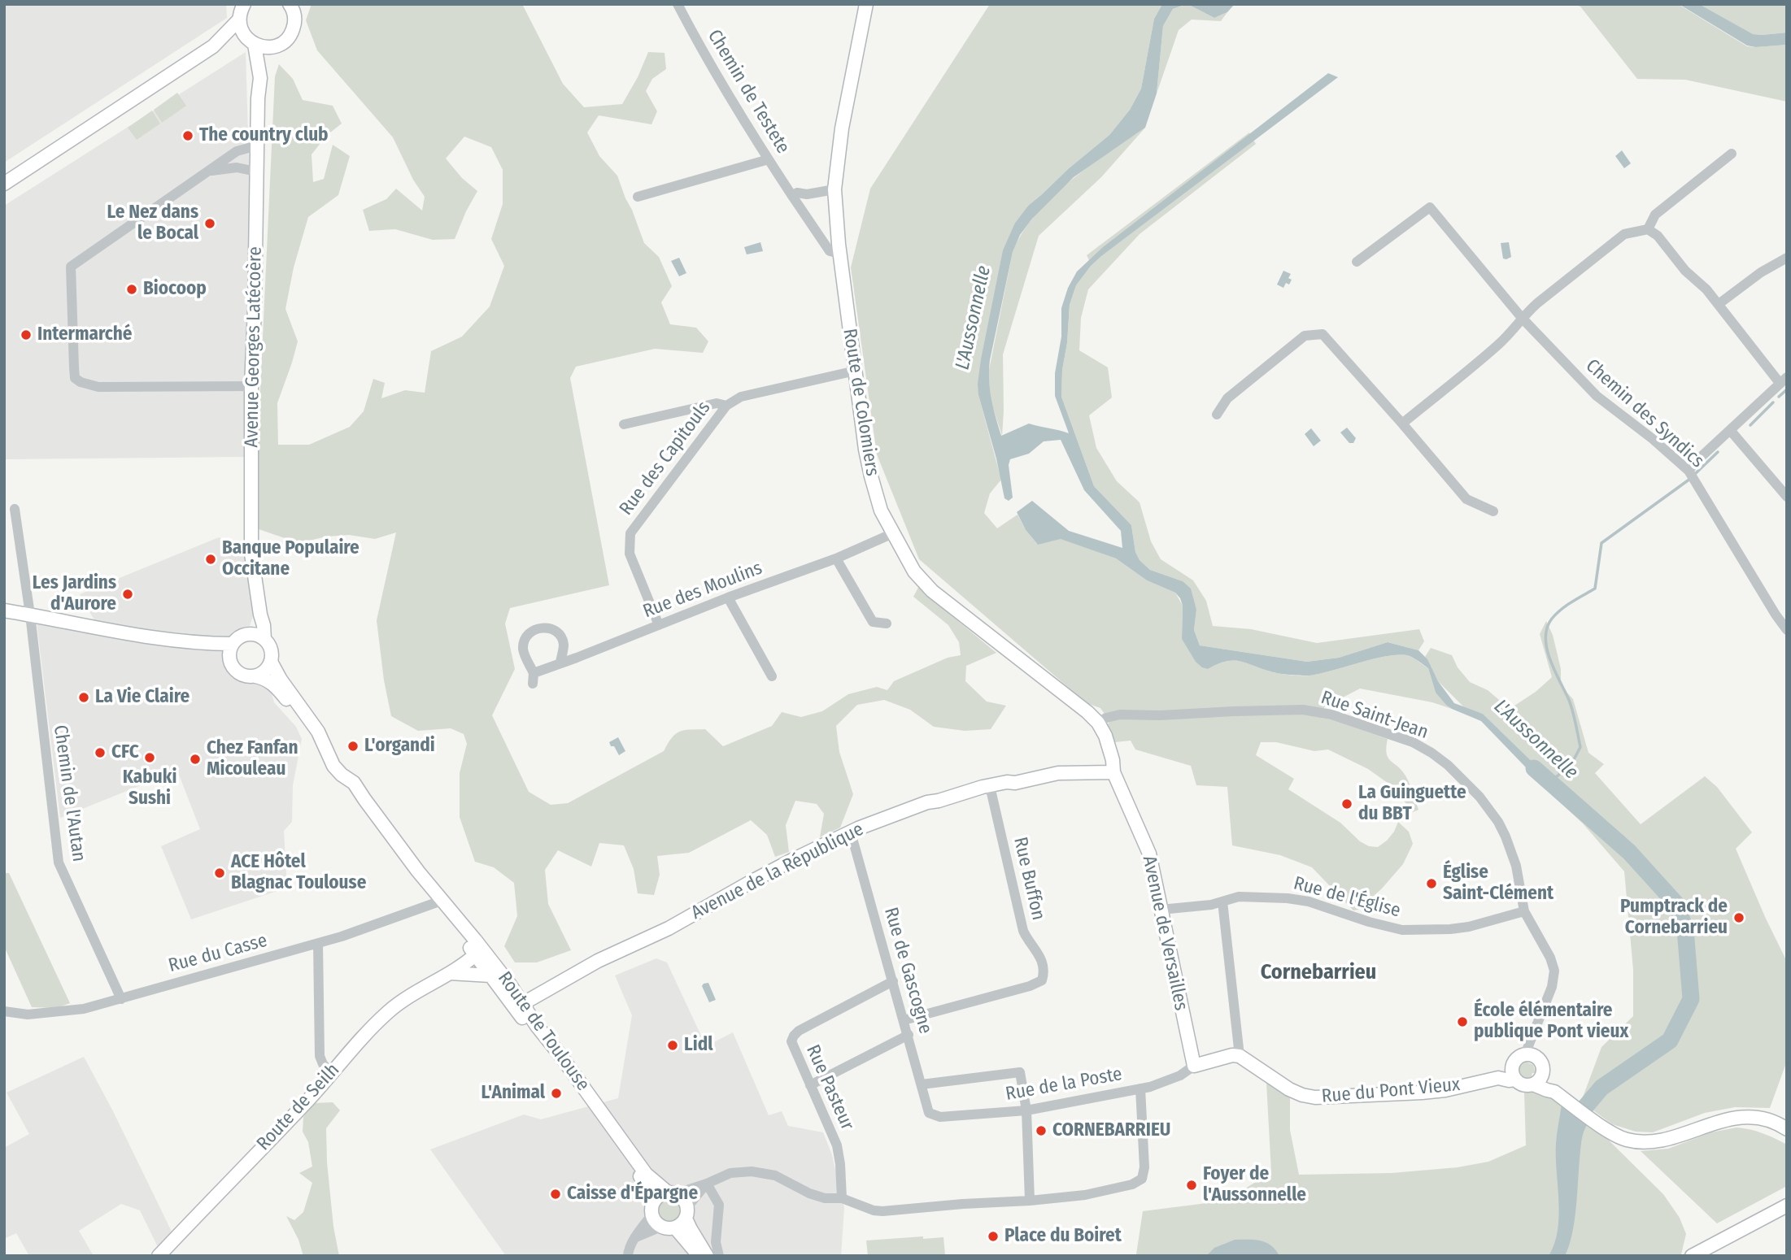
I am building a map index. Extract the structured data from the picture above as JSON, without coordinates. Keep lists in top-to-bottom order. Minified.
{"streets":{"street":["Chemin de Testete","Avenue Georges Latécoère","Route de Colomiers","Chemin des Syndics","Rue des Capitouls","Rue des Moulins","Rue Saint-Jean","Chemin de l'Autan","Avenue de la République","Rue Buffon","Rue de l'Église","Avenue de Versailles","Rue du Casse","Rue de Gascogne","Route de Toulouse","Rue de la Poste","Rue Pasteur","Rue du Pont Vieux","Route de Seilh"]},"crossings":[["Chemin de Testete","Route de Colomiers"],["Avenue Georges Latécoère","Route de Toulouse"],["Route de Colomiers","Rue des Capitouls"],["Route de Colomiers","Rue des Moulins"],["Route de Colomiers","Rue Saint-Jean"],["Route de Colomiers","Avenue de la République"],["Route de Colomiers","Avenue de Versailles"],["Rue des Capitouls","Rue des Moulins"],["Rue Saint-Jean","Rue de l'Église"],["Rue Saint-Jean","Rue du Pont Vieux"],["Chemin de l'Autan","Rue du Casse"],["Avenue de la République","Rue Buffon"],["Avenue de la République","Avenue de Versailles"],["Avenue de la République","Rue de Gascogne"],["Avenue de la République","Route de Toulouse"],["Rue Buffon","Rue de Gascogne"],["Rue de l'Église","Avenue de Versailles"],["Avenue de Versailles","Rue de la Poste"],["Rue du Casse","Route de Toulouse"],["Rue de Gascogne","Rue de la Poste"],["Rue de Gascogne","Rue Pasteur"],["Route de Toulouse","Route de Seilh"]],"districts":["Cornebarrieu"],"water":["L'Aussonnelle"],"places":["The country club","Le Nez dans le Bocal","Biocoop","Intermarché","Banque Populaire Occitane","Les Jardins d'Aurore","La Vie Claire","L'organdi","CFC","Kabuki Sushi","Chez Fanfan Micouleau","La Guinguette du BBT","ACE Hôtel Blagnac Toulouse","Église Saint-Clément","Pumptrack de Cornebarrieu","École élémentaire publique Pont vieux","Lidl","L'Animal","CORNEBARRIEU","Foyer de l'Aussonnelle","Caisse d'Épargne","Place du Boiret"]}
